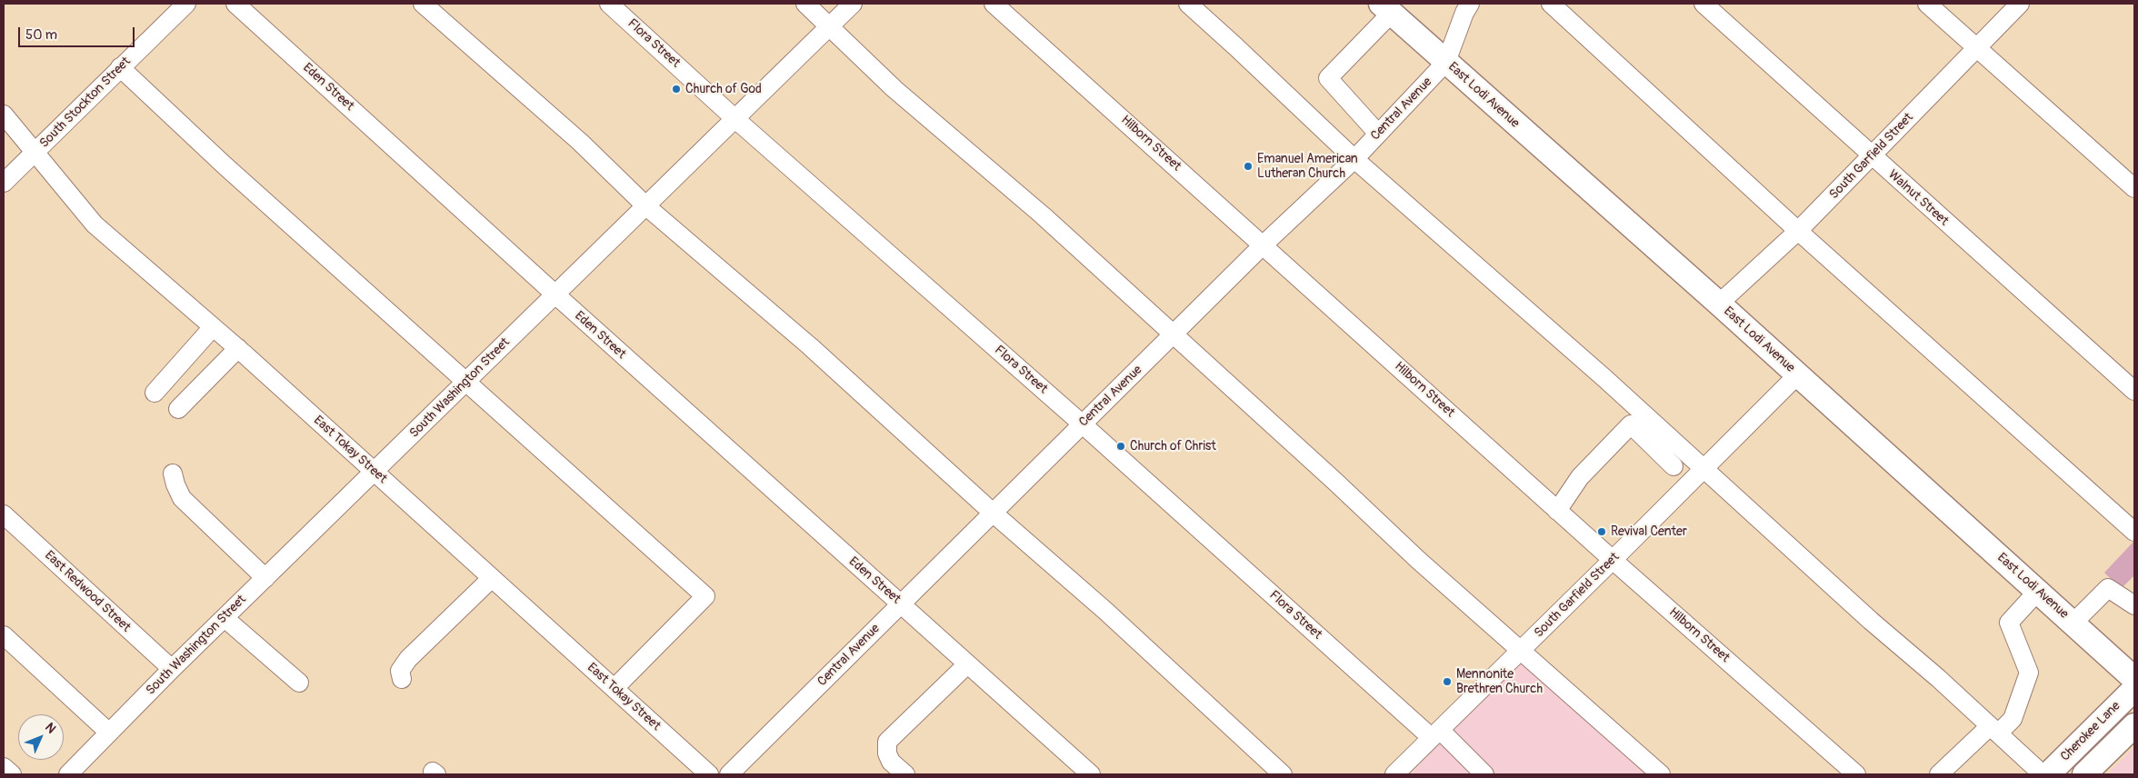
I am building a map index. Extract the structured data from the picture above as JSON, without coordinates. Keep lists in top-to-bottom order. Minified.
{"streets":{"main road":["East Lodi Avenue","Cherokee Lane"],"street":["Flora Street","Eden Street","South Stockton Street","Central Avenue","Hilborn Street","South Garfield Street","Walnut Street","South Washington Street","East Tokay Street","East Redwood Street"]},"crossings":[["Flora Street","Central Avenue"],["Flora Street","South Garfield Street"],["Flora Street","South Washington Street"],["Eden Street","Central Avenue"],["Eden Street","South Washington Street"],["East Lodi Avenue","Central Avenue"],["East Lodi Avenue","South Garfield Street"],["South Stockton Street","East Tokay Street"],["Central Avenue","Hilborn Street"],["Hilborn Street","South Garfield Street"],["South Garfield Street","Walnut Street"],["South Washington Street","East Tokay Street"],["South Washington Street","East Redwood Street"]],"places":["Church of God","Emanuel American Lutheran Church","Church of Christ","Revival Center","Mennonite Brethren Church"],"scale_bar":"50 m","north":"top right"}
